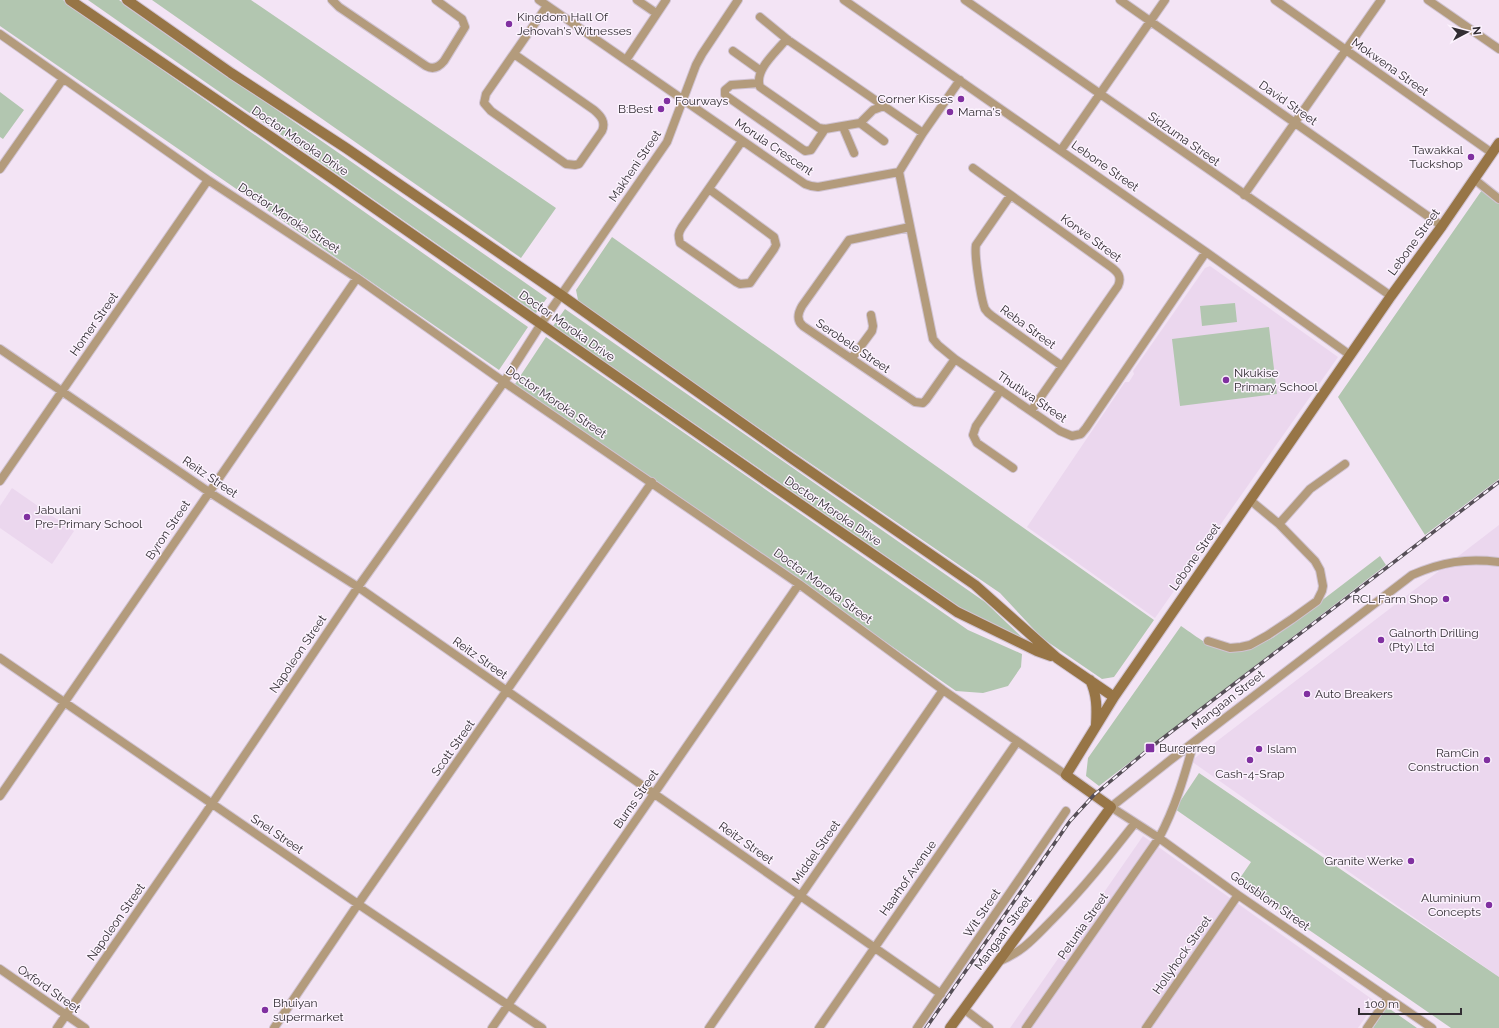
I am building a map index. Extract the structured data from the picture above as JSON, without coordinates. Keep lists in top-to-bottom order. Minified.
{"streets":{"street":["Mokwena Street","David Street","Sidzuma Street","Doctor Moroka Drive","Morula Crescent","Makheni Street","Lebone Street","Doctor Moroka Street","Korwe Street","Homer Street","Reba Street","Serobele Street","Thutlwa Street","Reitz Street","Byron Street","Napoleon Street","Mangaan Street","Scott Street","Burns Street","Snel Street","Middel Street","Haarhof Avenue","Gousblom Street","Wit Street","Petunia Street","Hollyhock Street","Oxford Street"]},"crossings":[["Mokwena Street","Lebone Street"],["David Street","Lebone Street"],["Sidzuma Street","Lebone Street"],["Doctor Moroka Drive","Makheni Street"],["Doctor Moroka Drive","Lebone Street"],["Doctor Moroka Drive","Napoleon Street"],["Morula Crescent","Makheni Street"],["Morula Crescent","Thutlwa Street"],["Makheni Street","Napoleon Street"],["Lebone Street","Doctor Moroka Street"],["Lebone Street","Thutlwa Street"],["Doctor Moroka Street","Homer Street"],["Doctor Moroka Street","Byron Street"],["Doctor Moroka Street","Napoleon Street"],["Doctor Moroka Street","Scott Street"],["Doctor Moroka Street","Burns Street"],["Doctor Moroka Street","Middel Street"],["Doctor Moroka Street","Haarhof Avenue"],["Doctor Moroka Street","Gousblom Street"],["Korwe Street","Reba Street"],["Korwe Street","Thutlwa Street"],["Homer Street","Reitz Street"],["Serobele Street","Thutlwa Street"],["Reitz Street","Byron Street"],["Reitz Street","Napoleon Street"],["Reitz Street","Scott Street"],["Reitz Street","Burns Street"],["Reitz Street","Middel Street"],["Reitz Street","Haarhof Avenue"],["Reitz Street","Wit Street"],["Byron Street","Snel Street"],["Napoleon Street","Snel Street"],["Napoleon Street","Oxford Street"],["Mangaan Street","Gousblom Street"],["Mangaan Street","Petunia Street"],["Scott Street","Snel Street"],["Burns Street","Snel Street"],["Gousblom Street","Petunia Street"],["Gousblom Street","Hollyhock Street"]],"places":{"other":["Kingdom Hall Of Jehovah's Witnesses","Corner Kisses","Fourways","B:Best","Mama's","Tawakkal Tuckshop","Nkukise Primary School","Jabulani Pre-Primary School","RCL Farm Shop","Galnorth Drilling (Pty) Ltd","Auto Breakers","Islam","Cash-4-Srap","RamCin Construction","Granite Werke","Aluminium Concepts","Bhuiyan supermarket"],"transit":["Burgerreg"]},"scale_bar":"100 m","north":"right"}
